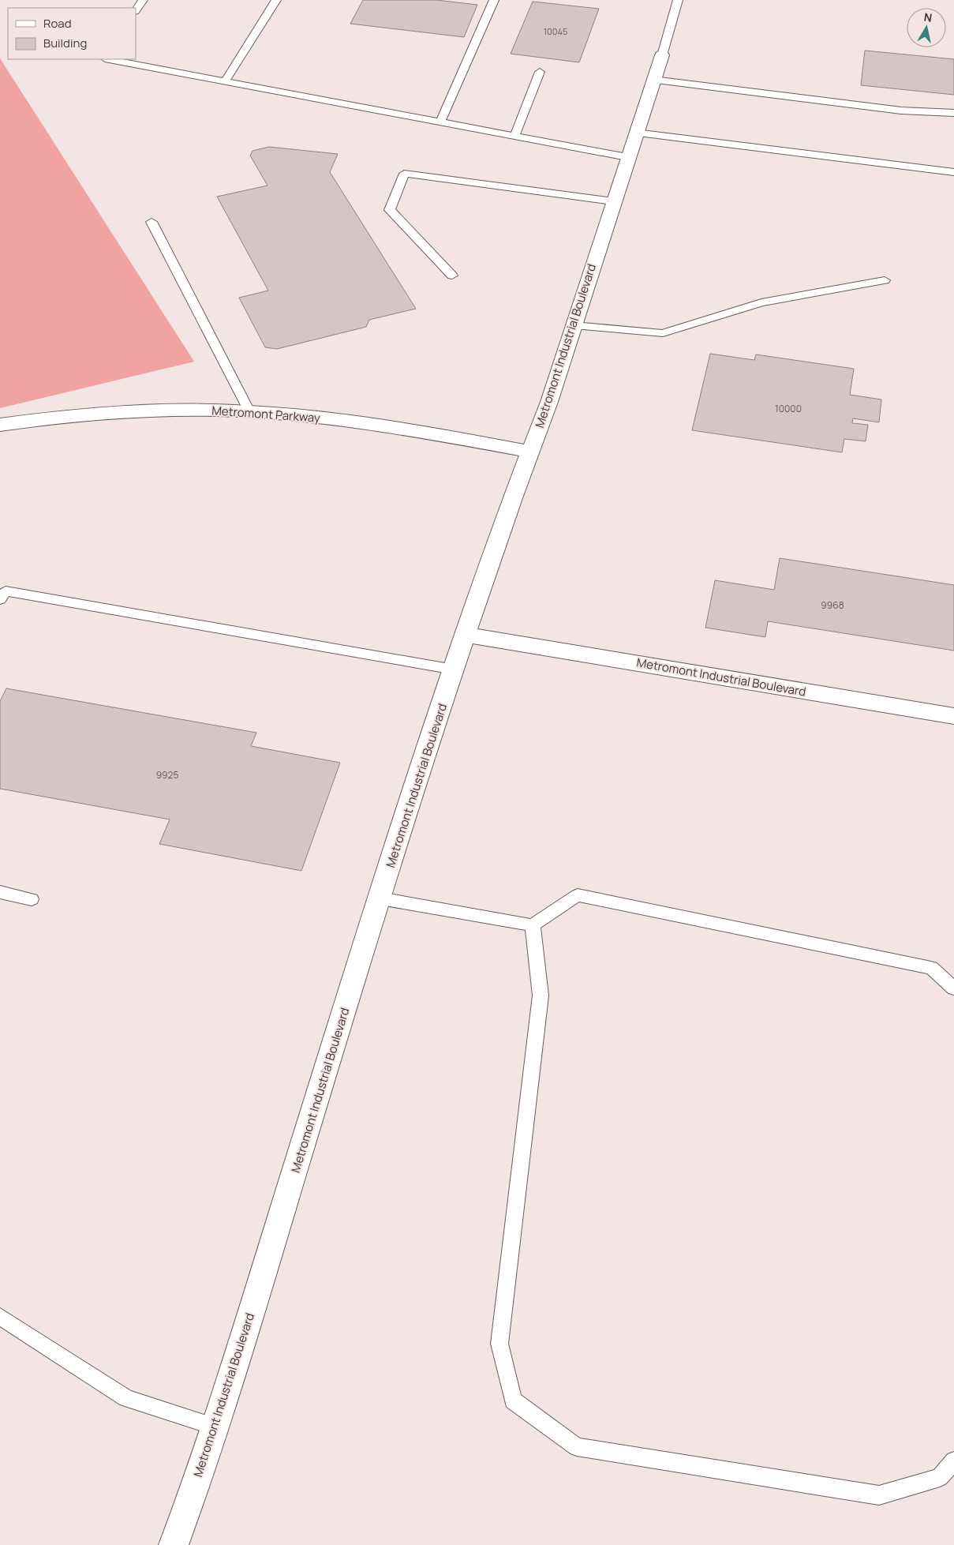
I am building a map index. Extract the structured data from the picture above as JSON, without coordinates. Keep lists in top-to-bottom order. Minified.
{"streets":{"street":["Metromont Industrial Boulevard","Metromont Parkway"]},"crossings":[["Metromont Industrial Boulevard","Metromont Parkway"]],"house_numbers":["10045","10000","9968","9925"],"legend":["Road","Building"],"north":"top"}
